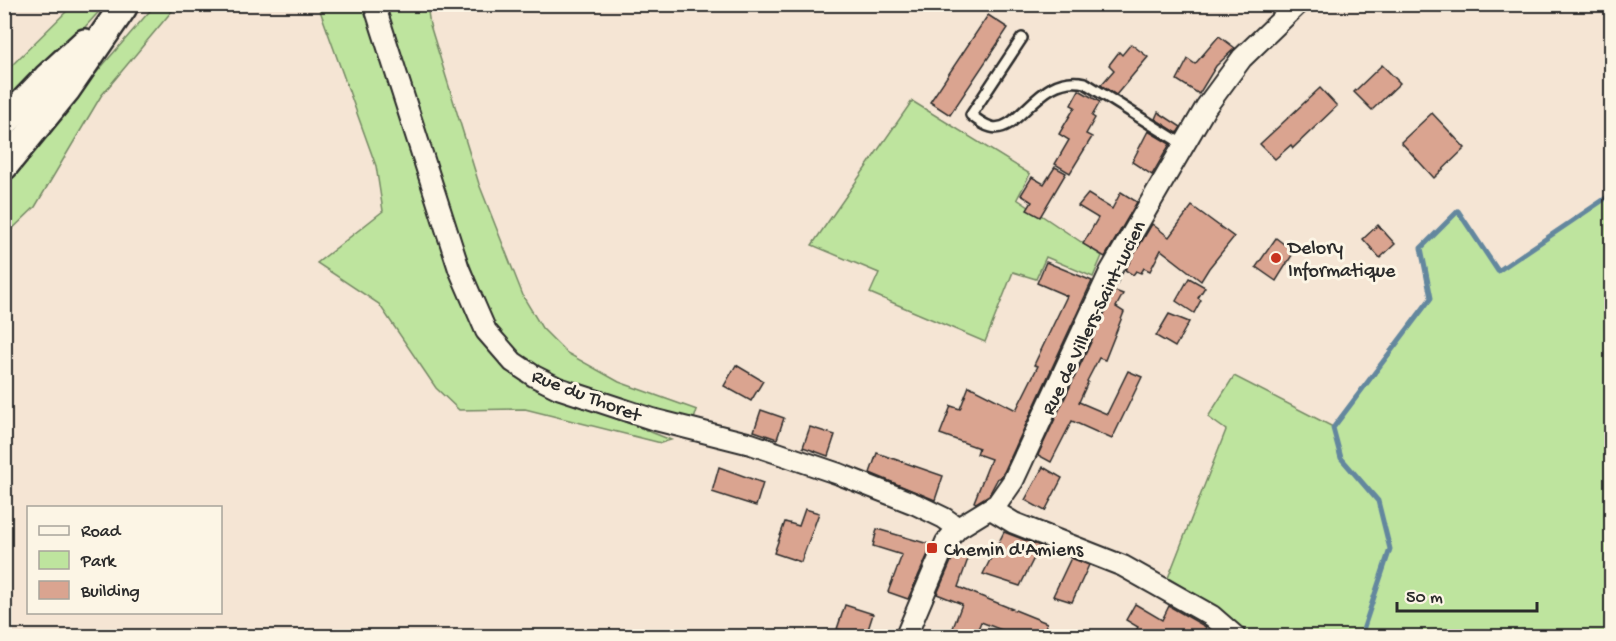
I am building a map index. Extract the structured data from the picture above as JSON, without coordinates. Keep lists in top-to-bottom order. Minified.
{"streets":{"street":["Rue de Villers-Saint-Lucien","Rue du Thoret"]},"crossings":[["Rue de Villers-Saint-Lucien","Rue du Thoret"]],"places":{"other":["Delory Informatique"],"transit":["Chemin d'Amiens"]},"legend":["Road","Park","Building"],"scale_bar":"50 m"}
